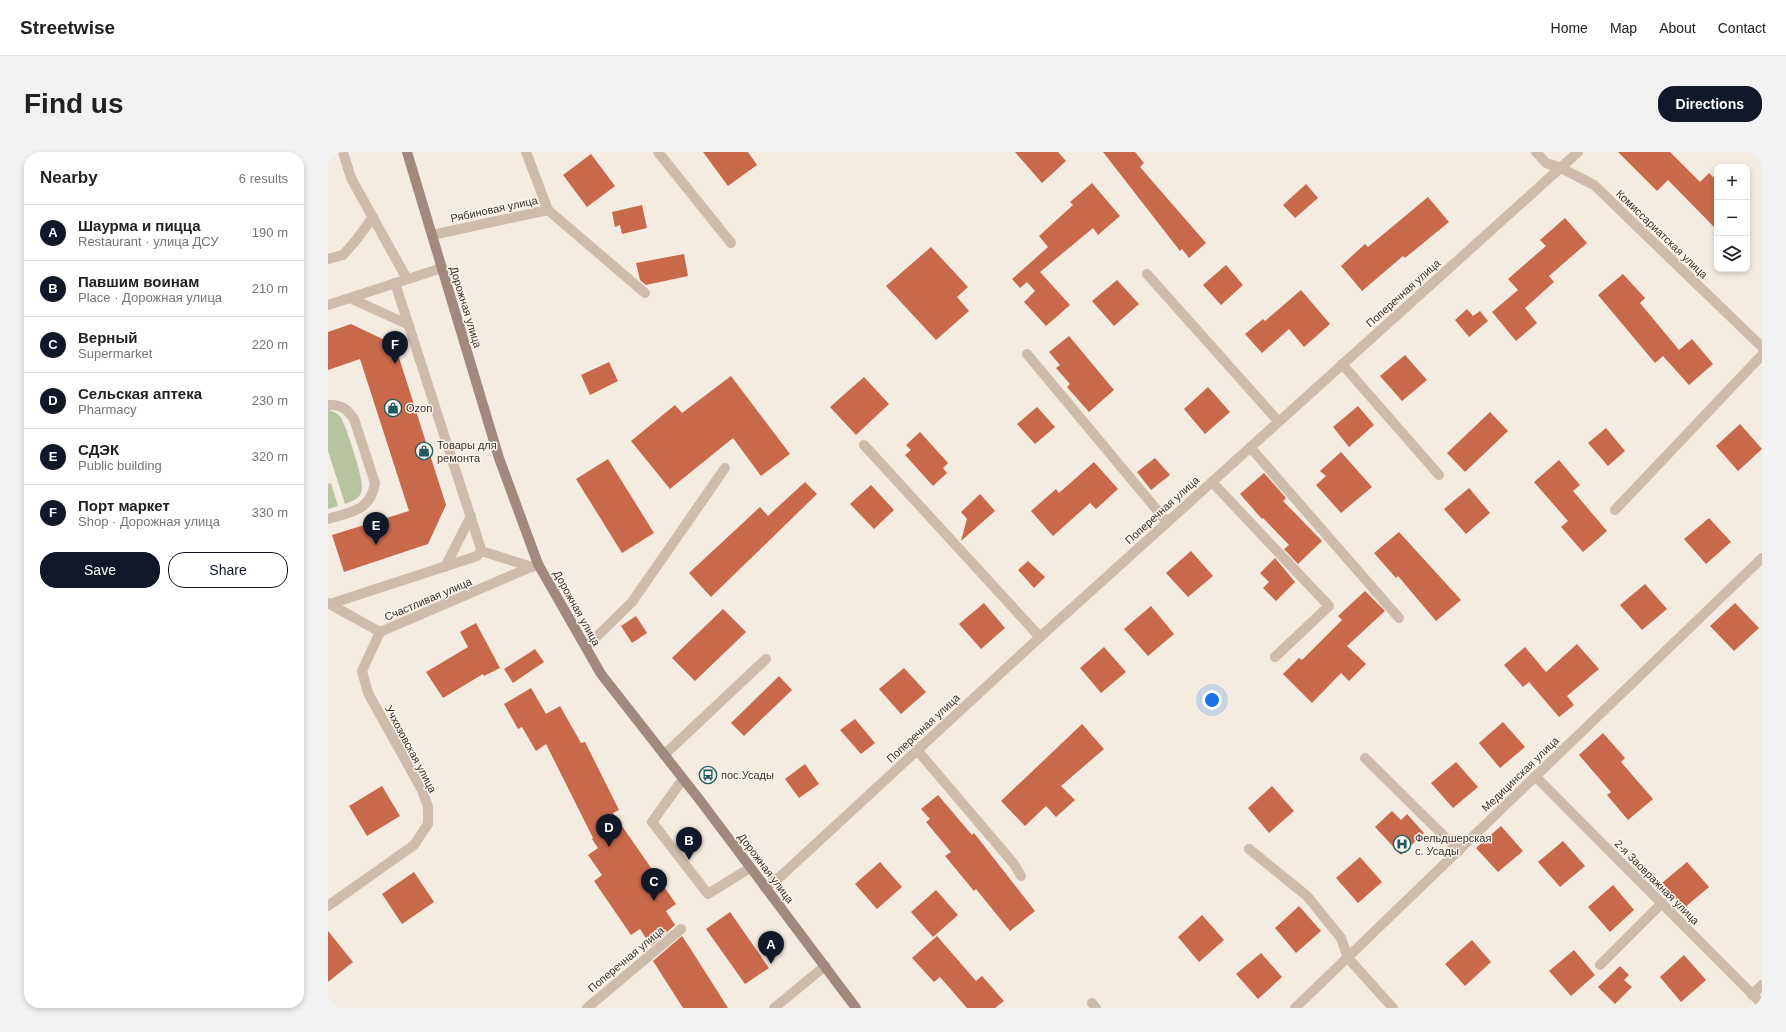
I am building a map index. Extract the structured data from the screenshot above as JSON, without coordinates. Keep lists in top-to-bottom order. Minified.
{"streets":{"street":["Рябиновая улица","Комиссариатская улица","Поперечная улица","Дорожная улица","Счастливая улица","Учхозовская улица","Медицинская улица","2-я Заовражная улица"]},"crossings":[["Рябиновая улица","Дорожная улица"],["Комиссариатская улица","Поперечная улица"],["Поперечная улица","Дорожная улица"],["Дорожная улица","Счастливая улица"],["Счастливая улица","Учхозовская улица"],["Медицинская улица","2-я Заовражная улица"]],"places":{"shop":["Ozon","Товары для ремонта"],"bus stop":["пос.Усады"],"hospital":["Фельдшерская с. Усады"]},"page":{"header":"Streetwise","nav":["Home","Map","About","Contact"],"buttons":["Directions",["Save","Share"]],"title":"Find us","heading":["Nearby","6 results"],"map_buttons":["+","−"],"list":[{"mark":"A","name":"Шаурма и пицца","note":"Restaurant · улица ДСУ","value":"190 m"},{"mark":"B","name":"Павшим воинам","note":"Place · Дорожная улица","value":"210 m"},{"mark":"C","name":"Верный","note":"Supermarket","value":"220 m"},{"mark":"D","name":"Сельская аптека","note":"Pharmacy","value":"230 m"},{"mark":"E","name":"СДЭК","note":"Public building","value":"320 m"},{"mark":"F","name":"Порт маркет","note":"Shop · Дорожная улица","value":"330 m"}],"pins":["F","E","D","B","C","A"]}}
